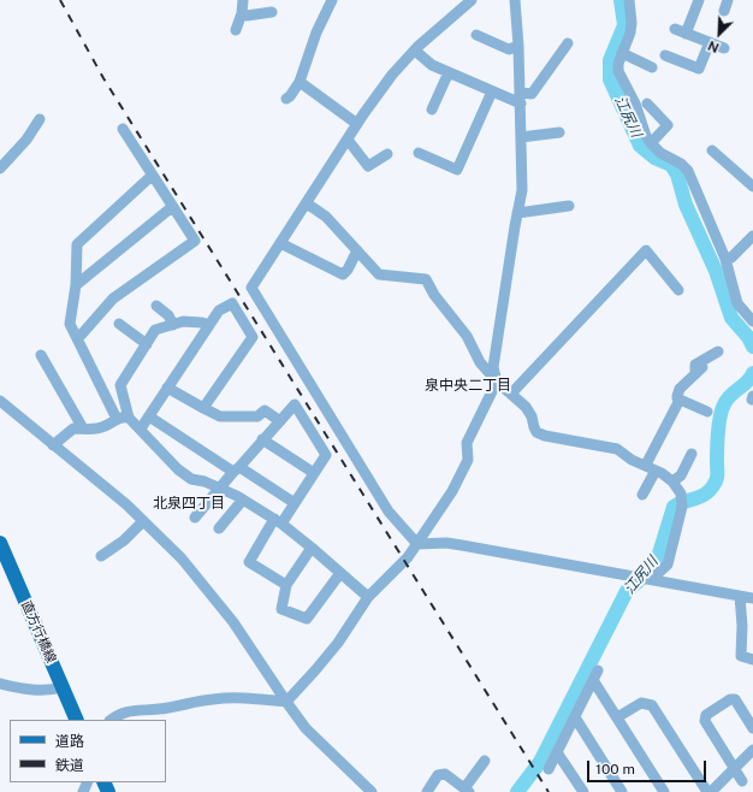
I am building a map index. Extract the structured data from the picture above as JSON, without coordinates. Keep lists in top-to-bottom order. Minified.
{"streets":{"main road":["直方行橋線"]},"districts":["泉中央二丁目","北泉四丁目"],"water":["江尻川"],"legend":["道路","鉄道"],"scale_bar":"100 m","north":"bottom left"}
